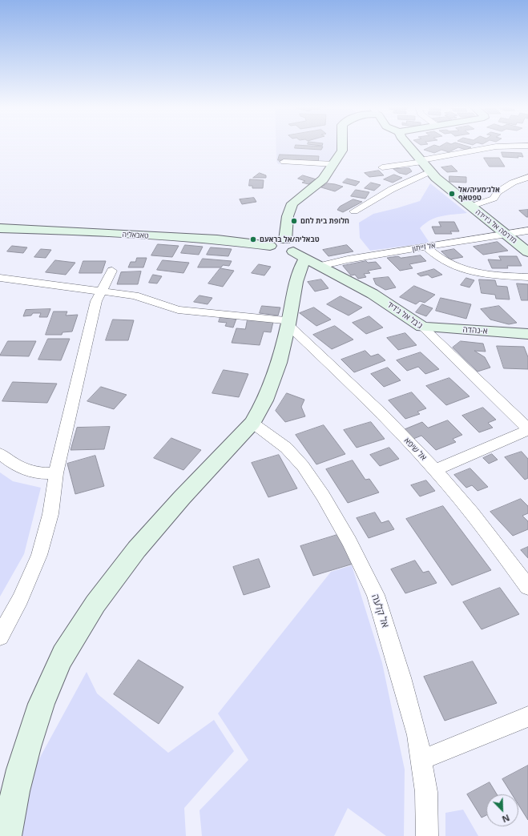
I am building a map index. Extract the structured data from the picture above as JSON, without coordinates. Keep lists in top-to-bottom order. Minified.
{"streets":{"street":["מדרסה אל ג'דידה","טאבאליה","אל זייתון","ג'בל אל ג'דיד","א-נהדה","אל שיפא","אל קלעה"]},"crossings":[["מדרסה אל ג'דידה","אל זייתון"],["אל זייתון","ג'בל אל ג'דיד"],["ג'בל אל ג'דיד","א-נהדה"]],"places":["אלג׳מעיה/אל טפטאף","חלופת בית לחם","טבאליה/אל בראעם"],"north":"bottom right"}
